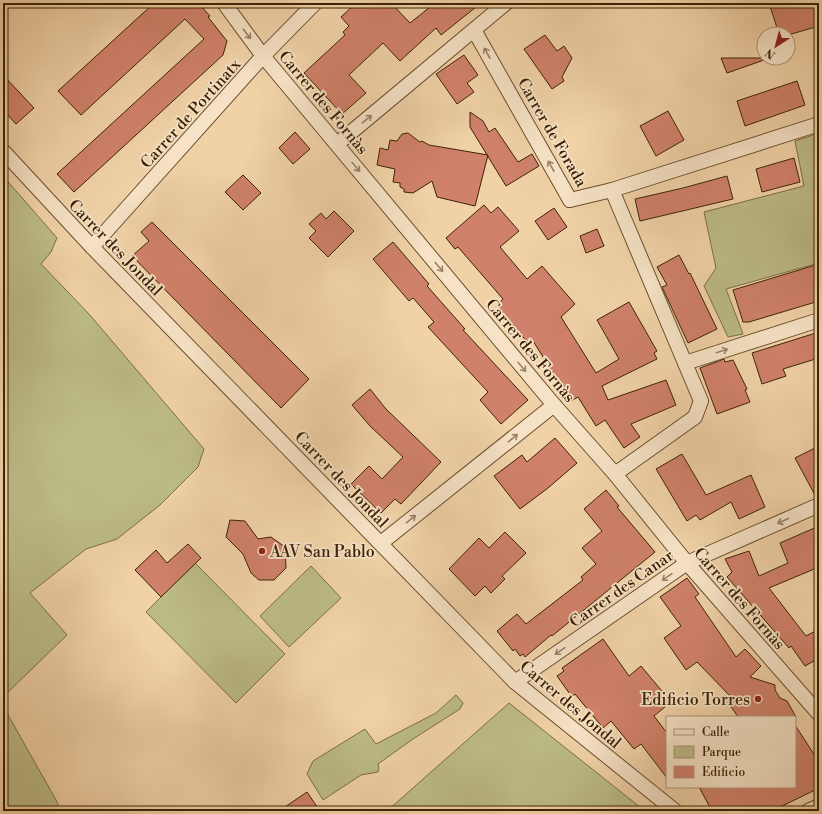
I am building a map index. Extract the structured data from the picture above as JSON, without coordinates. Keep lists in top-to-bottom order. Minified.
{"streets":{"street":["Carrer des Fornàs","Carrer de Portinatx","Carrer de Forada","Carrer des Jondal","Carrer des Canar"]},"crossings":[["Carrer des Fornàs","Carrer de Portinatx"],["Carrer des Fornàs","Carrer de Forada"],["Carrer des Fornàs","Carrer des Canar"],["Carrer de Portinatx","Carrer des Jondal"],["Carrer des Jondal","Carrer des Canar"]],"one_way":["Carrer des Fornàs","Carrer de Forada","Carrer des Canar"],"places":["AAV San Pablo","Edificio Torres"],"legend":["Calle","Parque","Edificio"],"north":"bottom left"}
